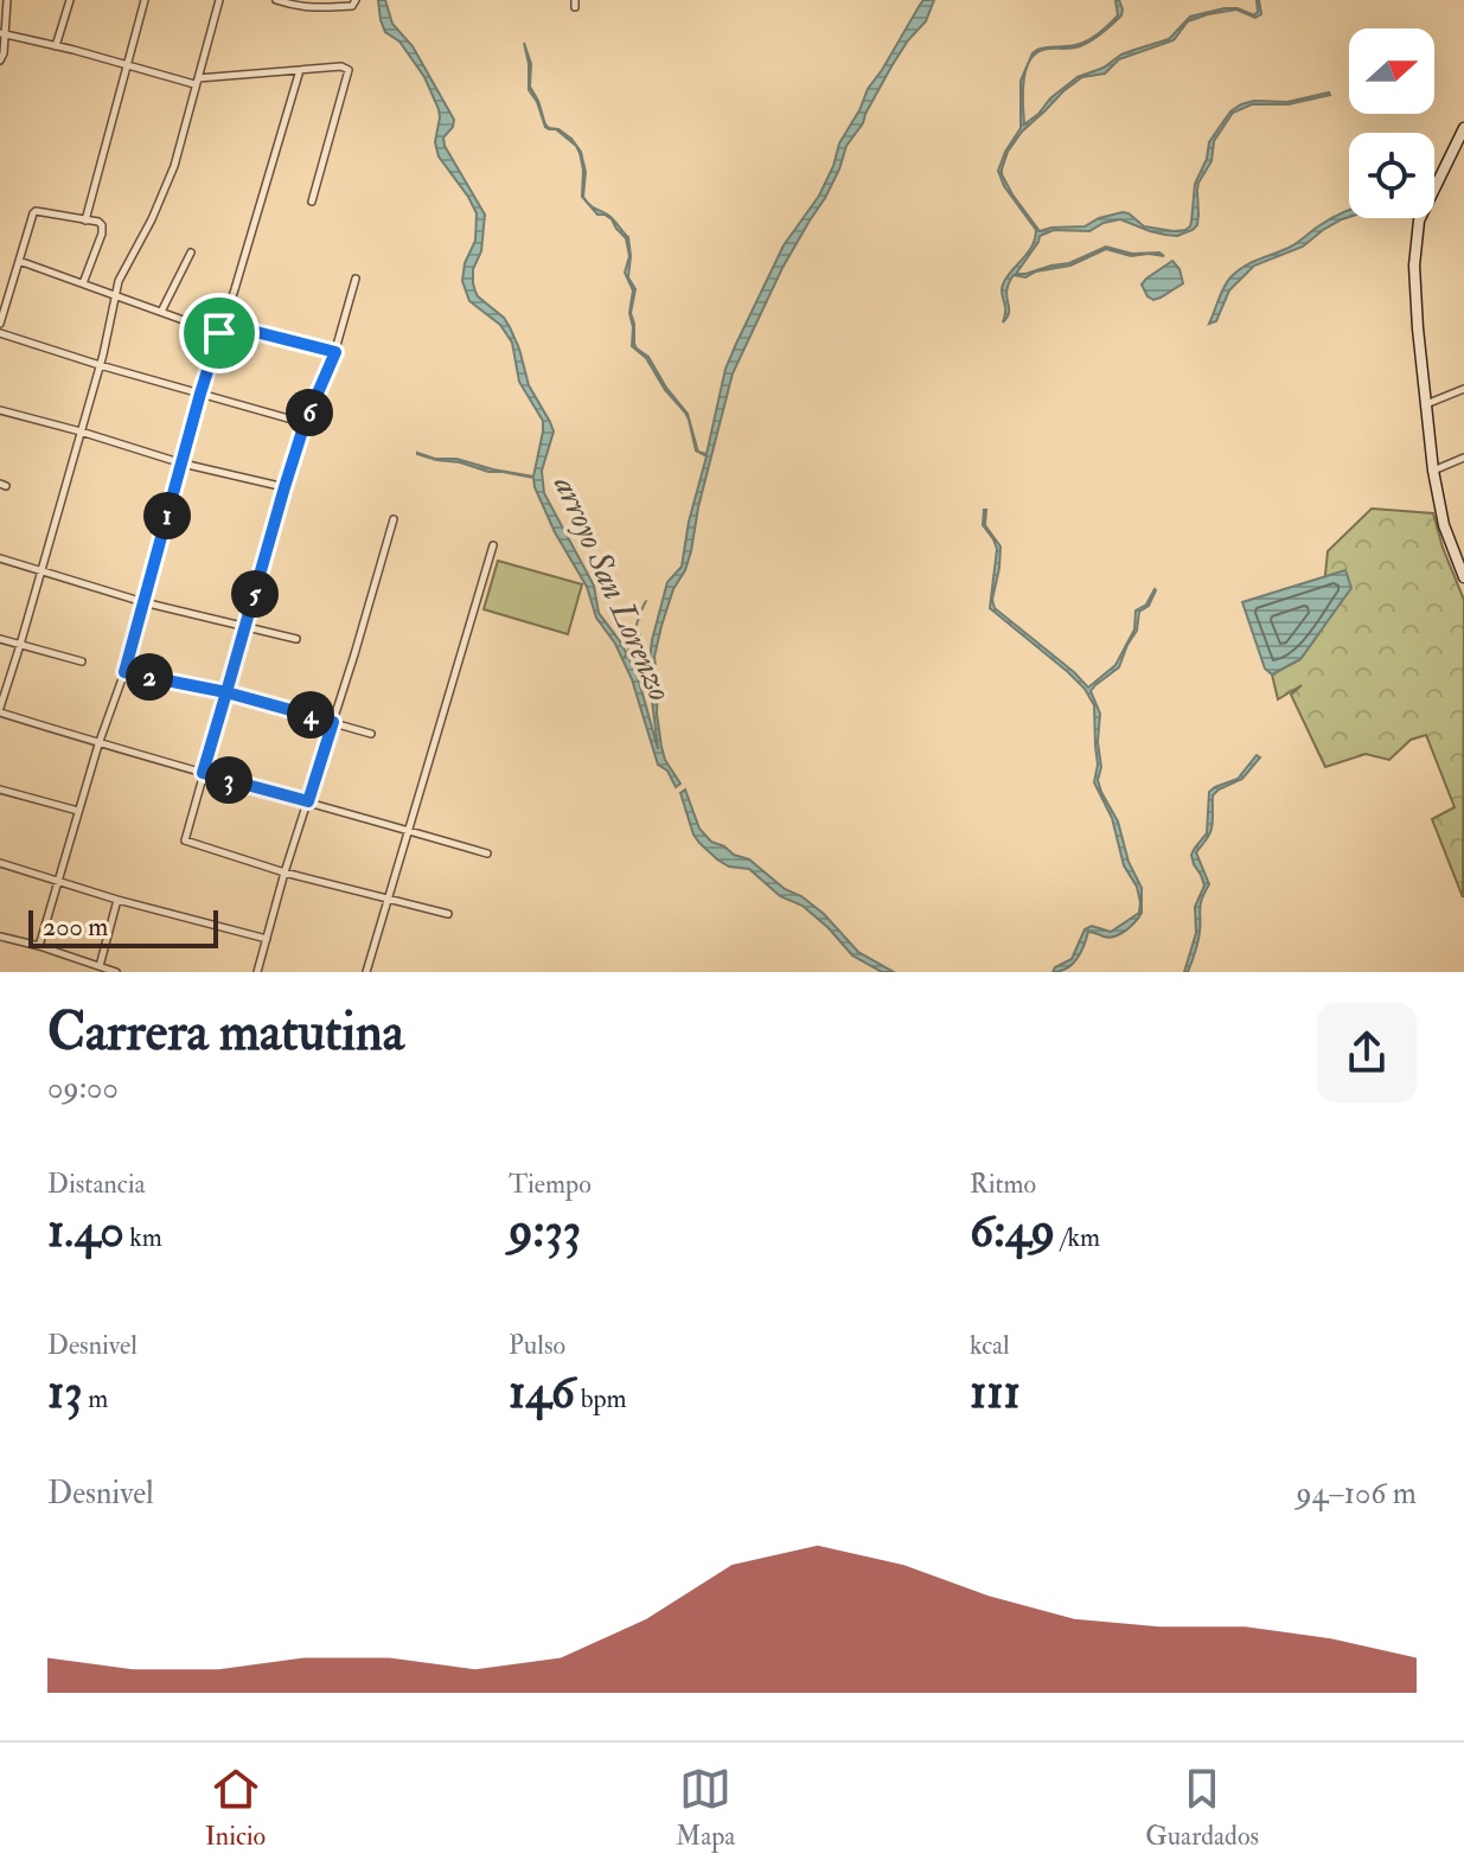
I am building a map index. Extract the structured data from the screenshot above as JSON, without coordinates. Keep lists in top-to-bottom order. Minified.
{"water":["arroyo San Lorenzo"],"scale_bar":"200 m","north":"right","page":{"pins":["6","1","5","2","4","3"],"scale":"200 m","heading":["Carrera matutina","09:00"],"stats":[["Distancia","1.40 km"],["Tiempo","9:33"],["Ritmo","6:49 /km"],["Desnivel","13 m"],["Pulso","146 bpm"],["kcal","111"]],"chart":["Desnivel","94–106 m"],"tabs":["Inicio","Mapa","Guardados"]}}
